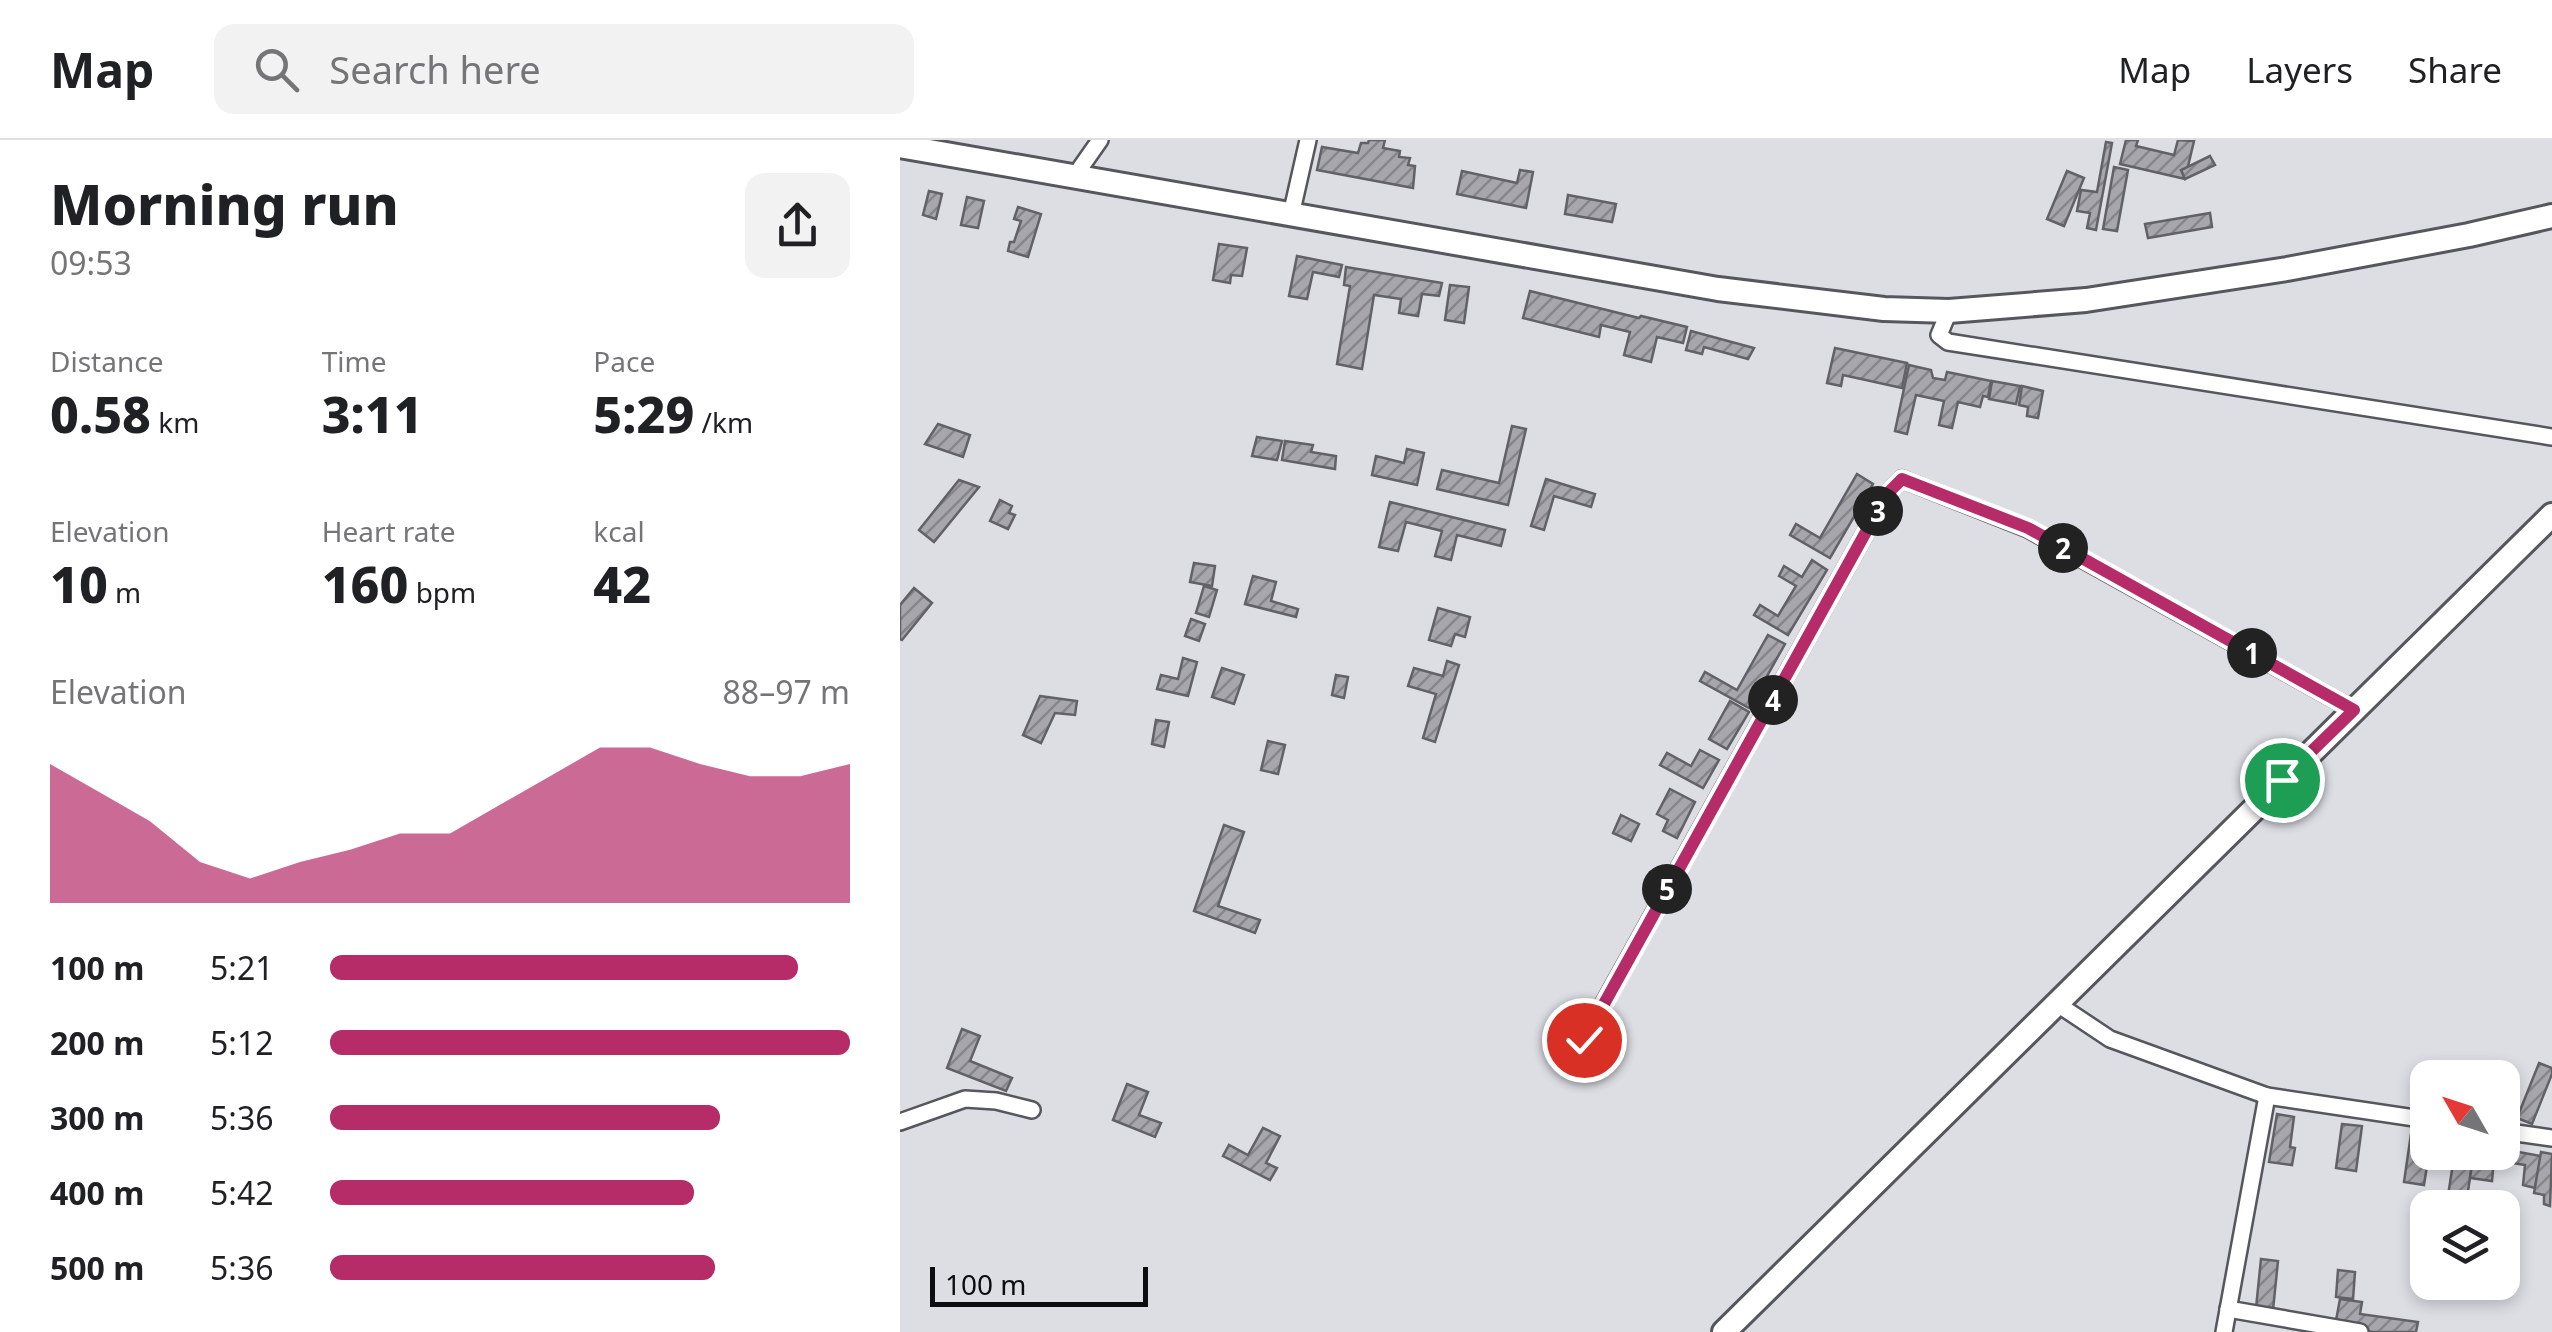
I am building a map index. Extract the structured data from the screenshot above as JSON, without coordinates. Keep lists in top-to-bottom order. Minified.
{"scale_bar":"100 m","north":"top left","page":{"header":"Map","search":"Search here","nav":["Map","Layers","Share"],"heading":["Morning run","09:53"],"stats":[["Distance","0.58 km"],["Time","3:11"],["Pace","5:29 /km"],["Elevation","10 m"],["Heart rate","160 bpm"],["kcal","42"]],"pins":["3","2","1","4","5"],"chart":["Elevation","88–97 m"],"list":[{"name":"100 m","note":"5:21"},{"name":"200 m","note":"5:12"},{"name":"300 m","note":"5:36"},{"name":"400 m","note":"5:42"},{"name":"500 m","note":"5:36"}],"scale":"100 m"}}
